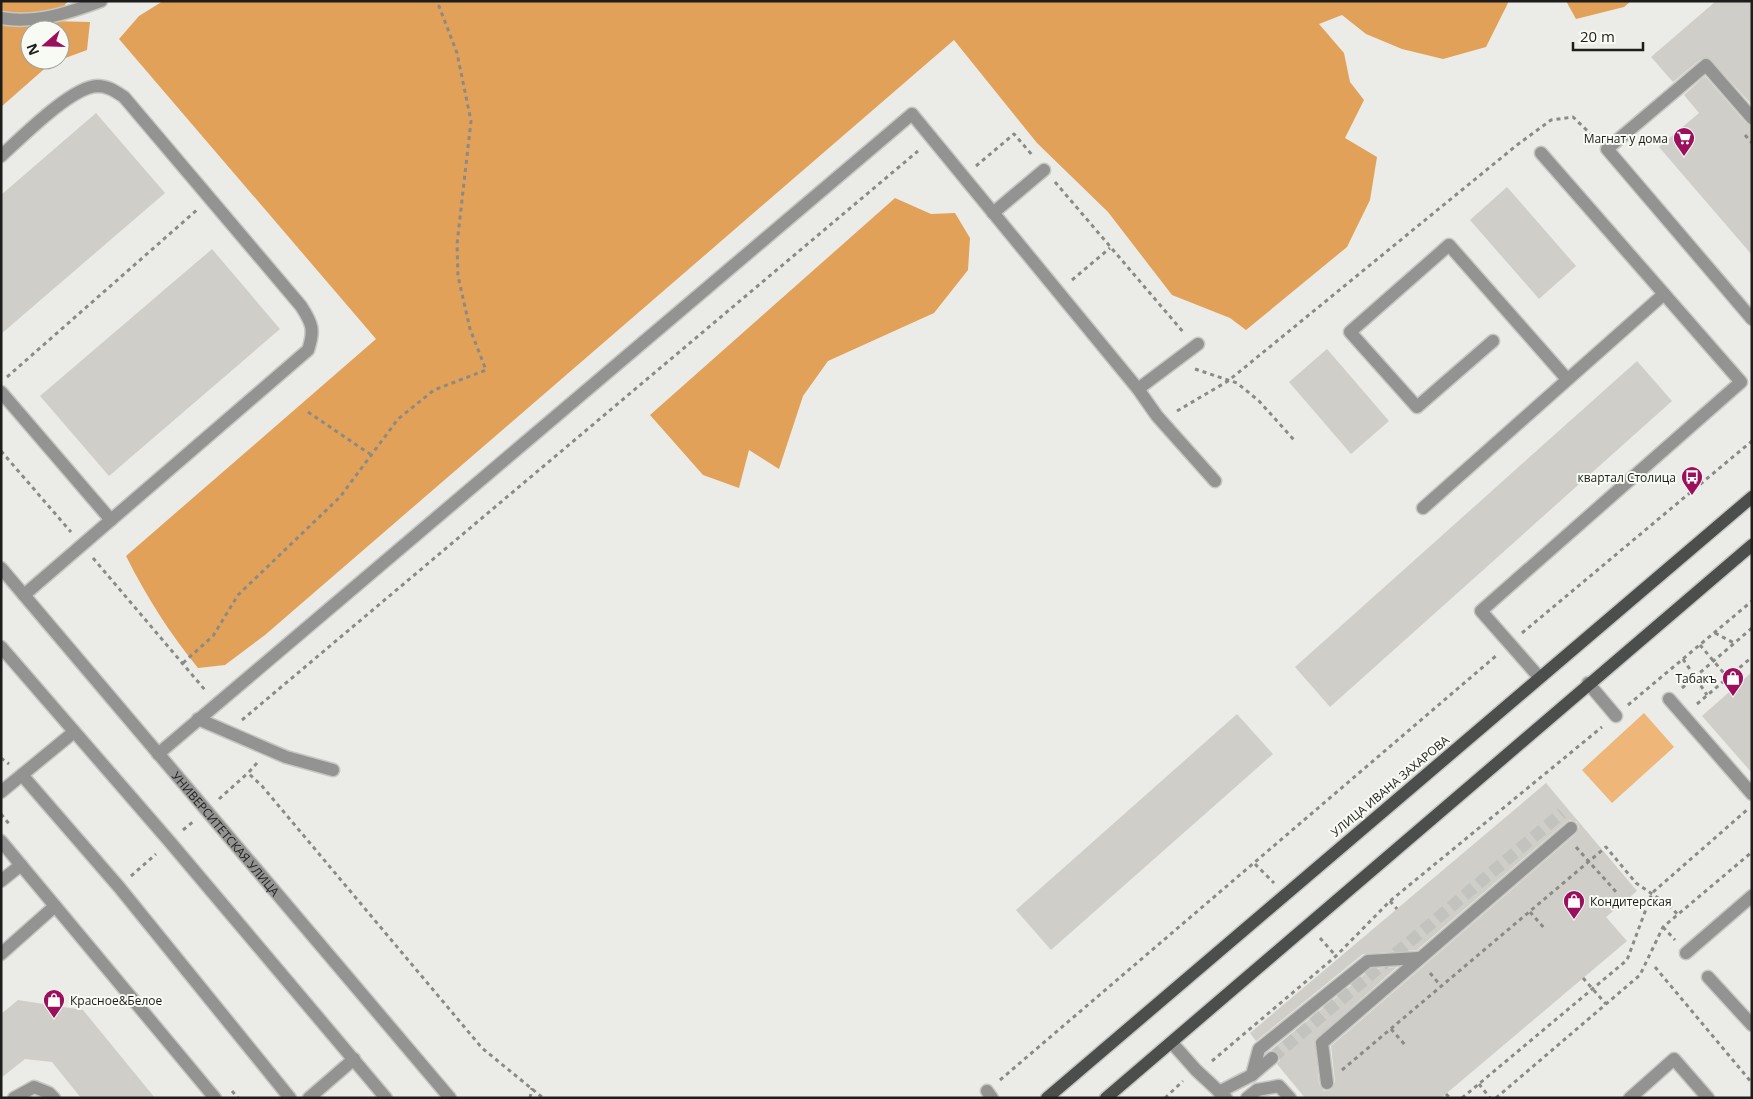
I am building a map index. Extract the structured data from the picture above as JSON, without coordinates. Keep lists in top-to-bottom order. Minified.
{"streets":{"main road":["УЛИЦА ИВАНА ЗАХАРОВА"],"street":["УНИВЕРСИТЕТСКАЯ УЛИЦА"]},"places":{"supermarket":["Магнат у дома"],"bus stop":["квартал Столица"],"shop":["Табакъ","Кондитерская","Красное&Белое"]},"scale_bar":"20 m","north":"left"}
